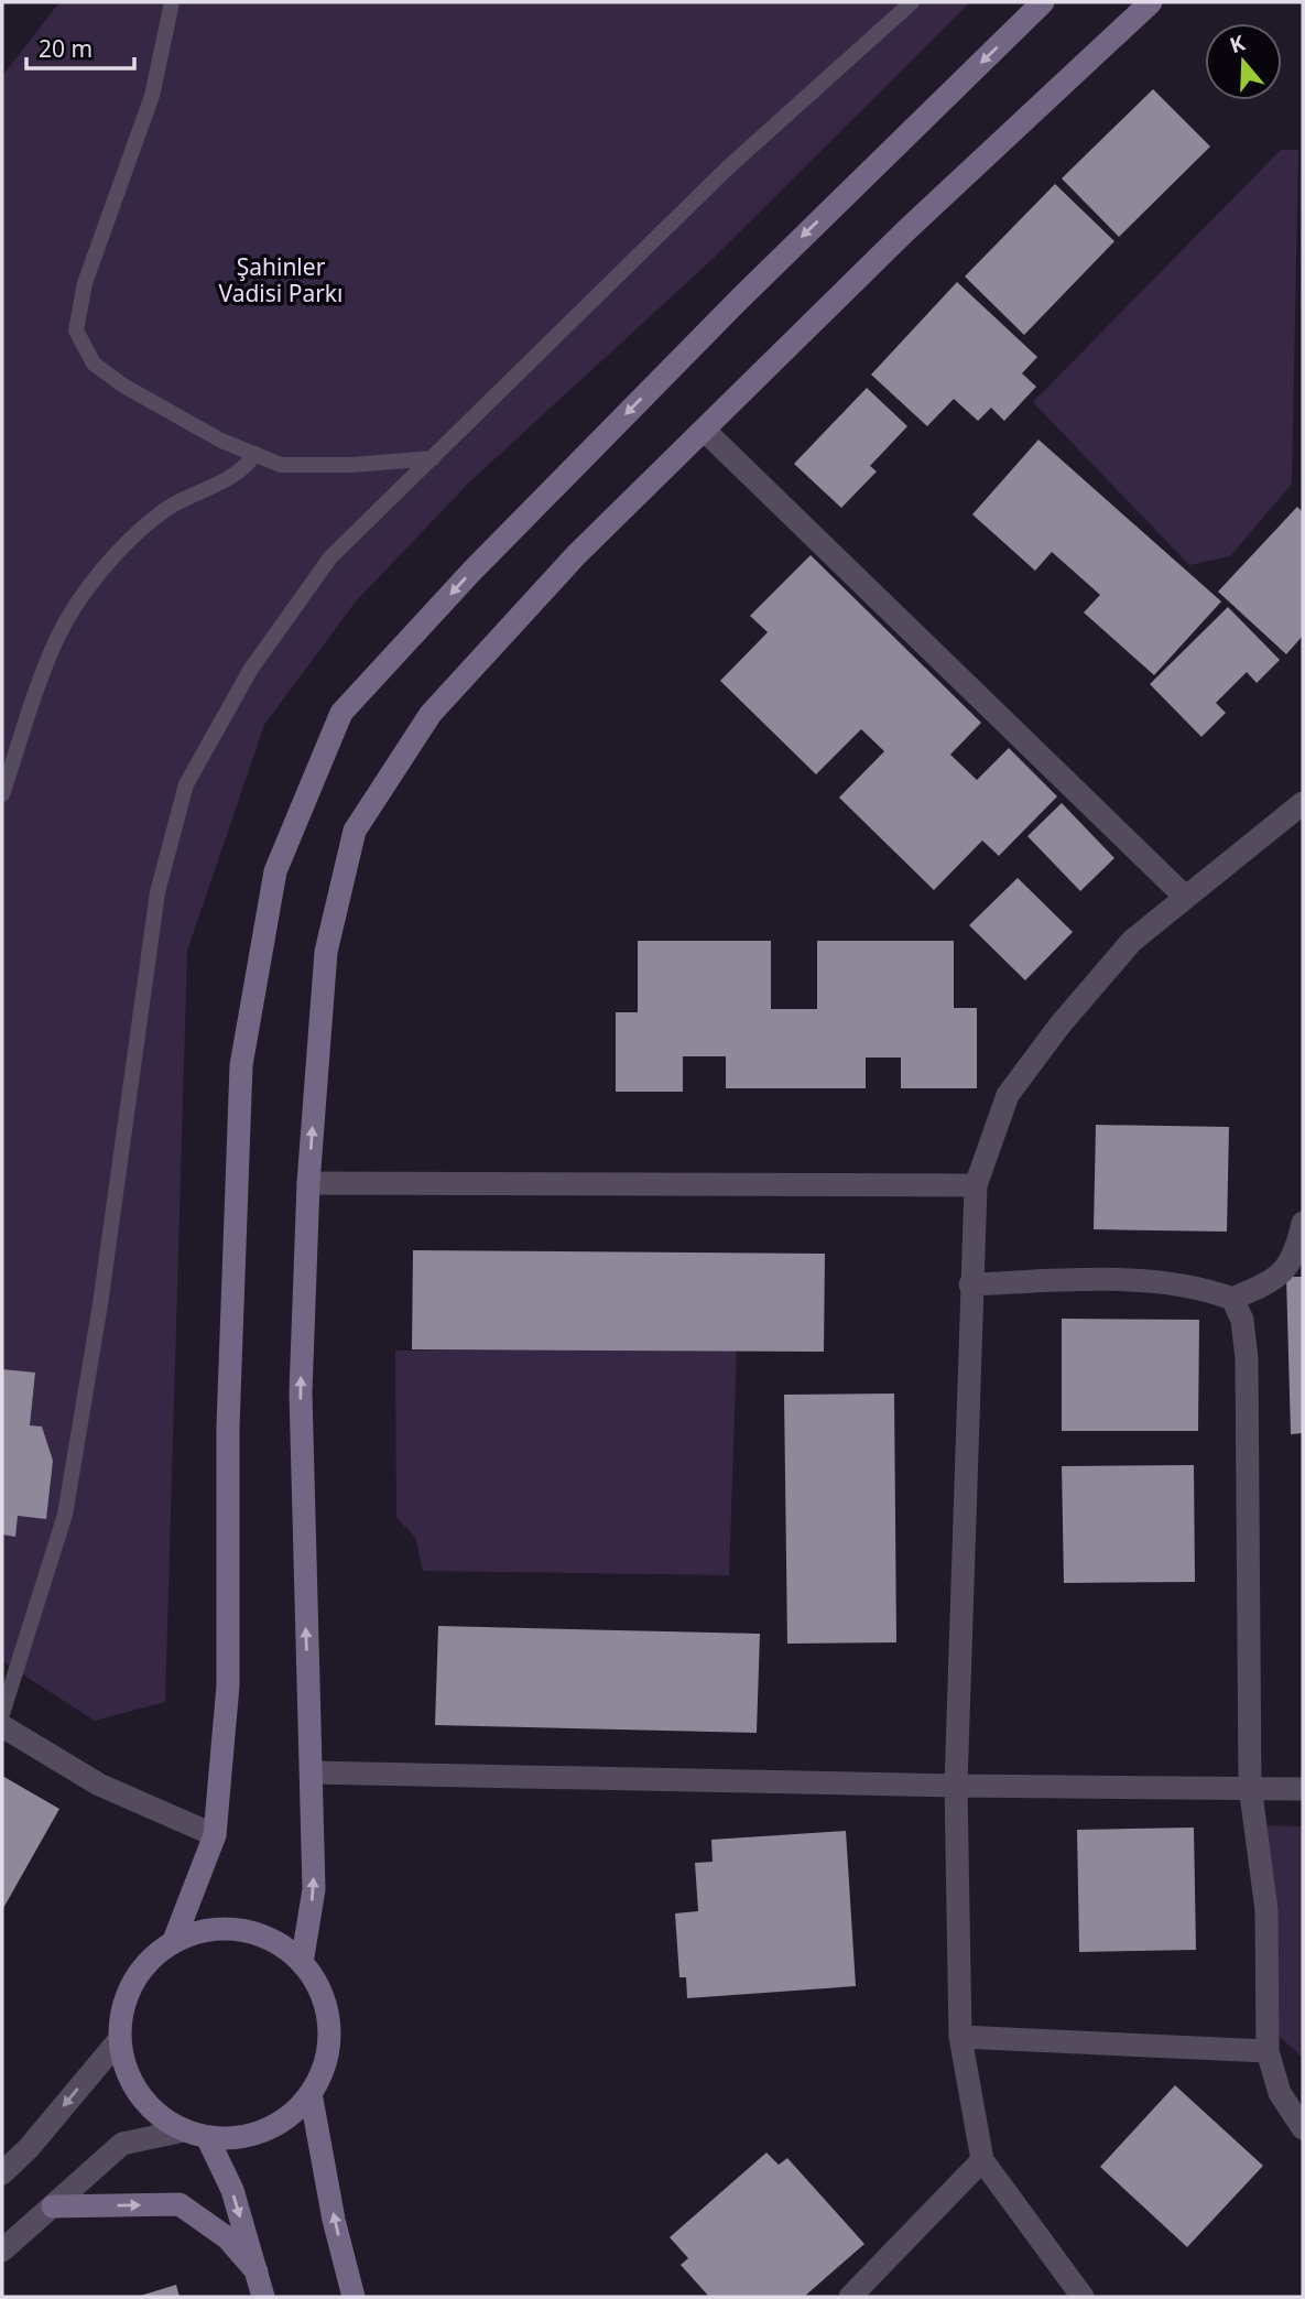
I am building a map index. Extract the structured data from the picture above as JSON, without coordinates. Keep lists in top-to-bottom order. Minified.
{"parks":["Şahinler Vadisi Parkı"],"scale_bar":"20 m","north":"top"}
